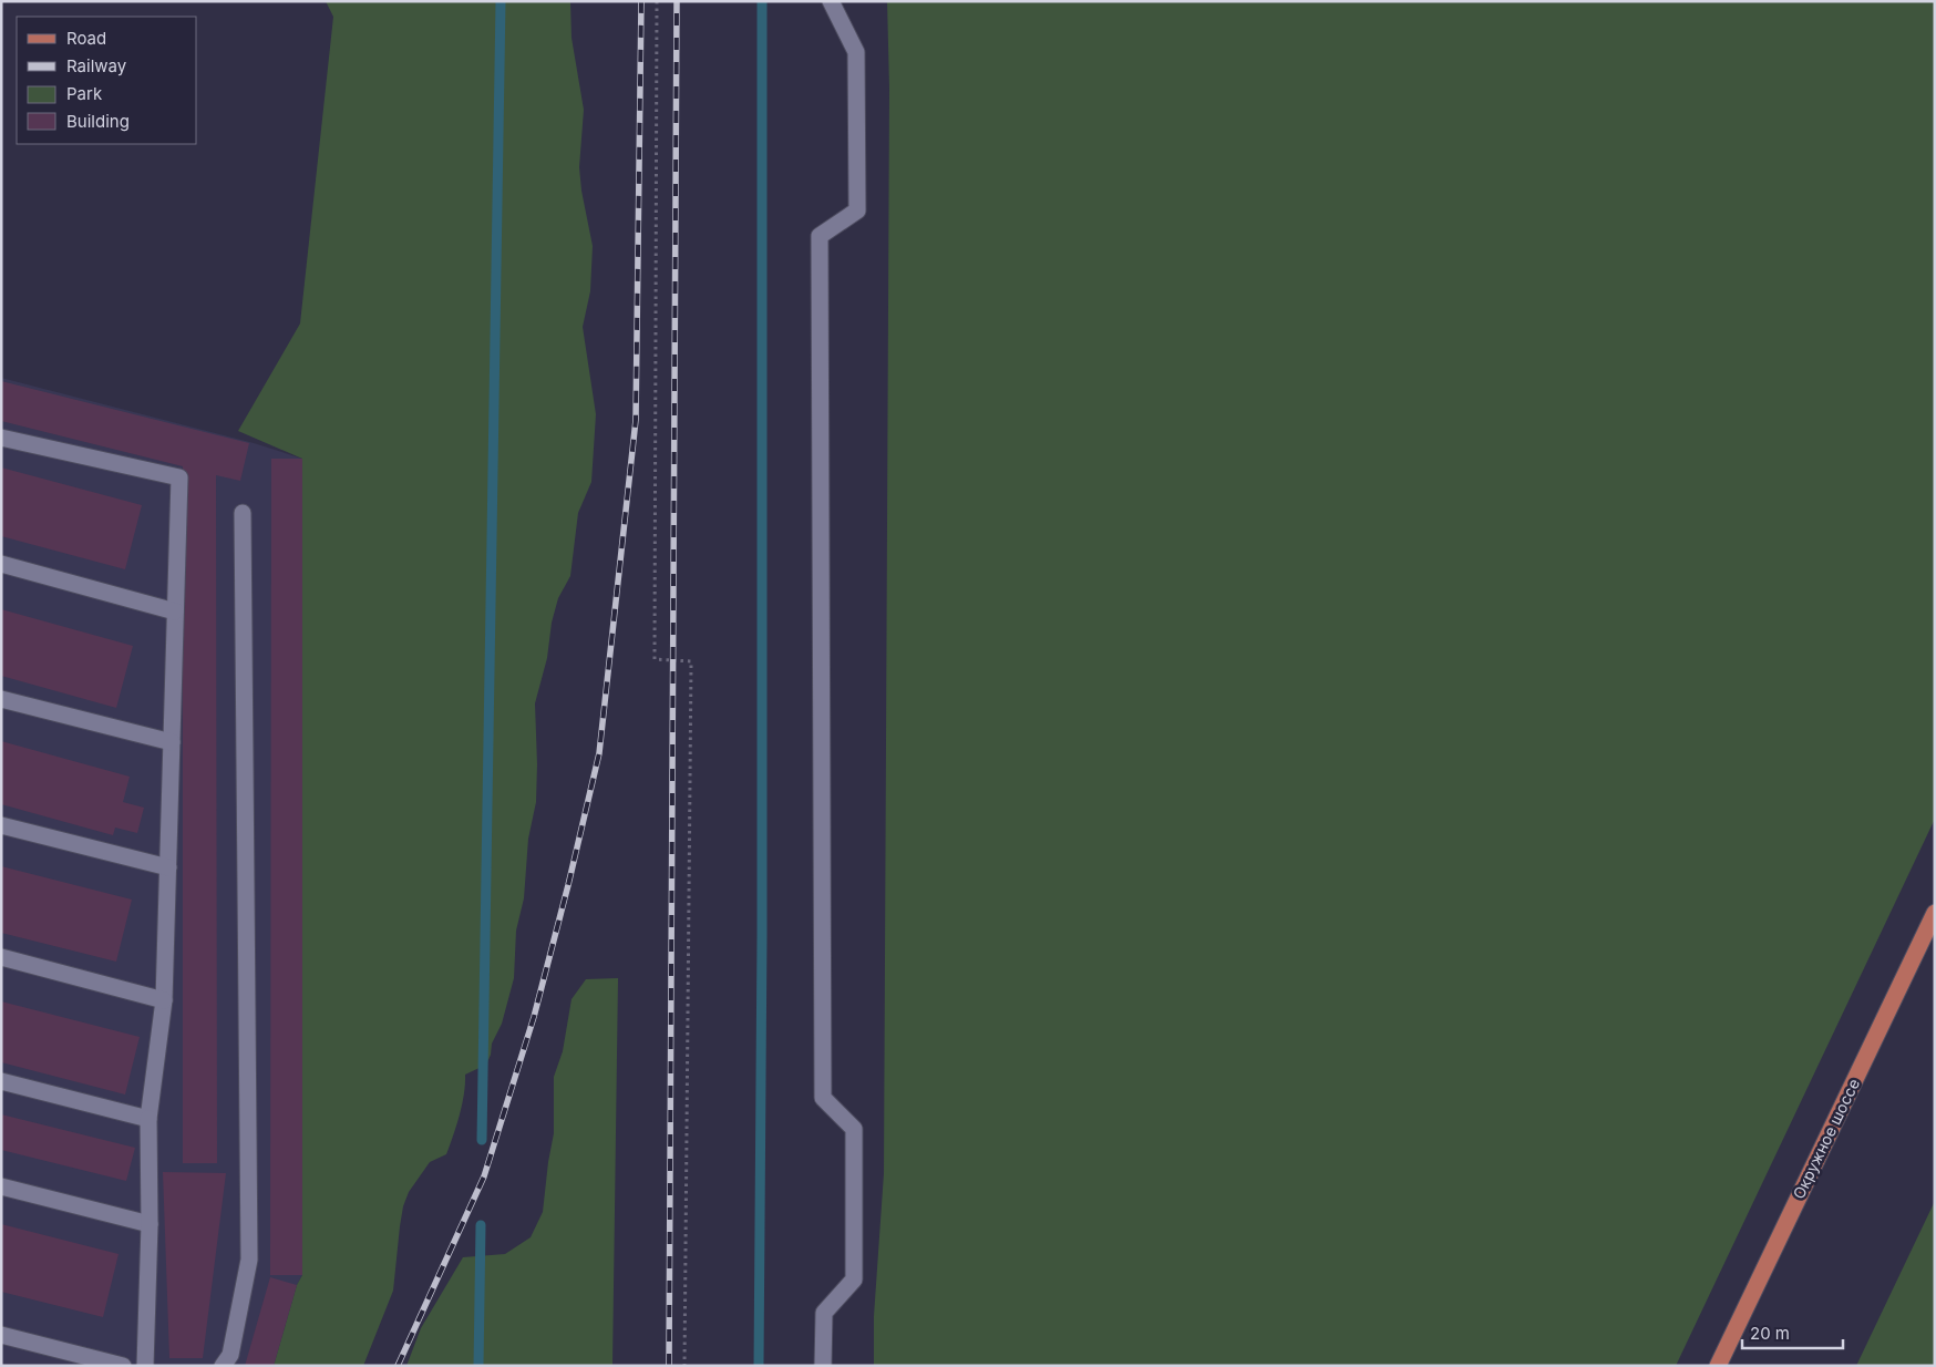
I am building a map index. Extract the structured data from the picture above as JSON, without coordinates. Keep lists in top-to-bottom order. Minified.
{"streets":{"main road":["Окружное шоссе"]},"legend":["Road","Railway","Park","Building"],"scale_bar":"20 m"}
